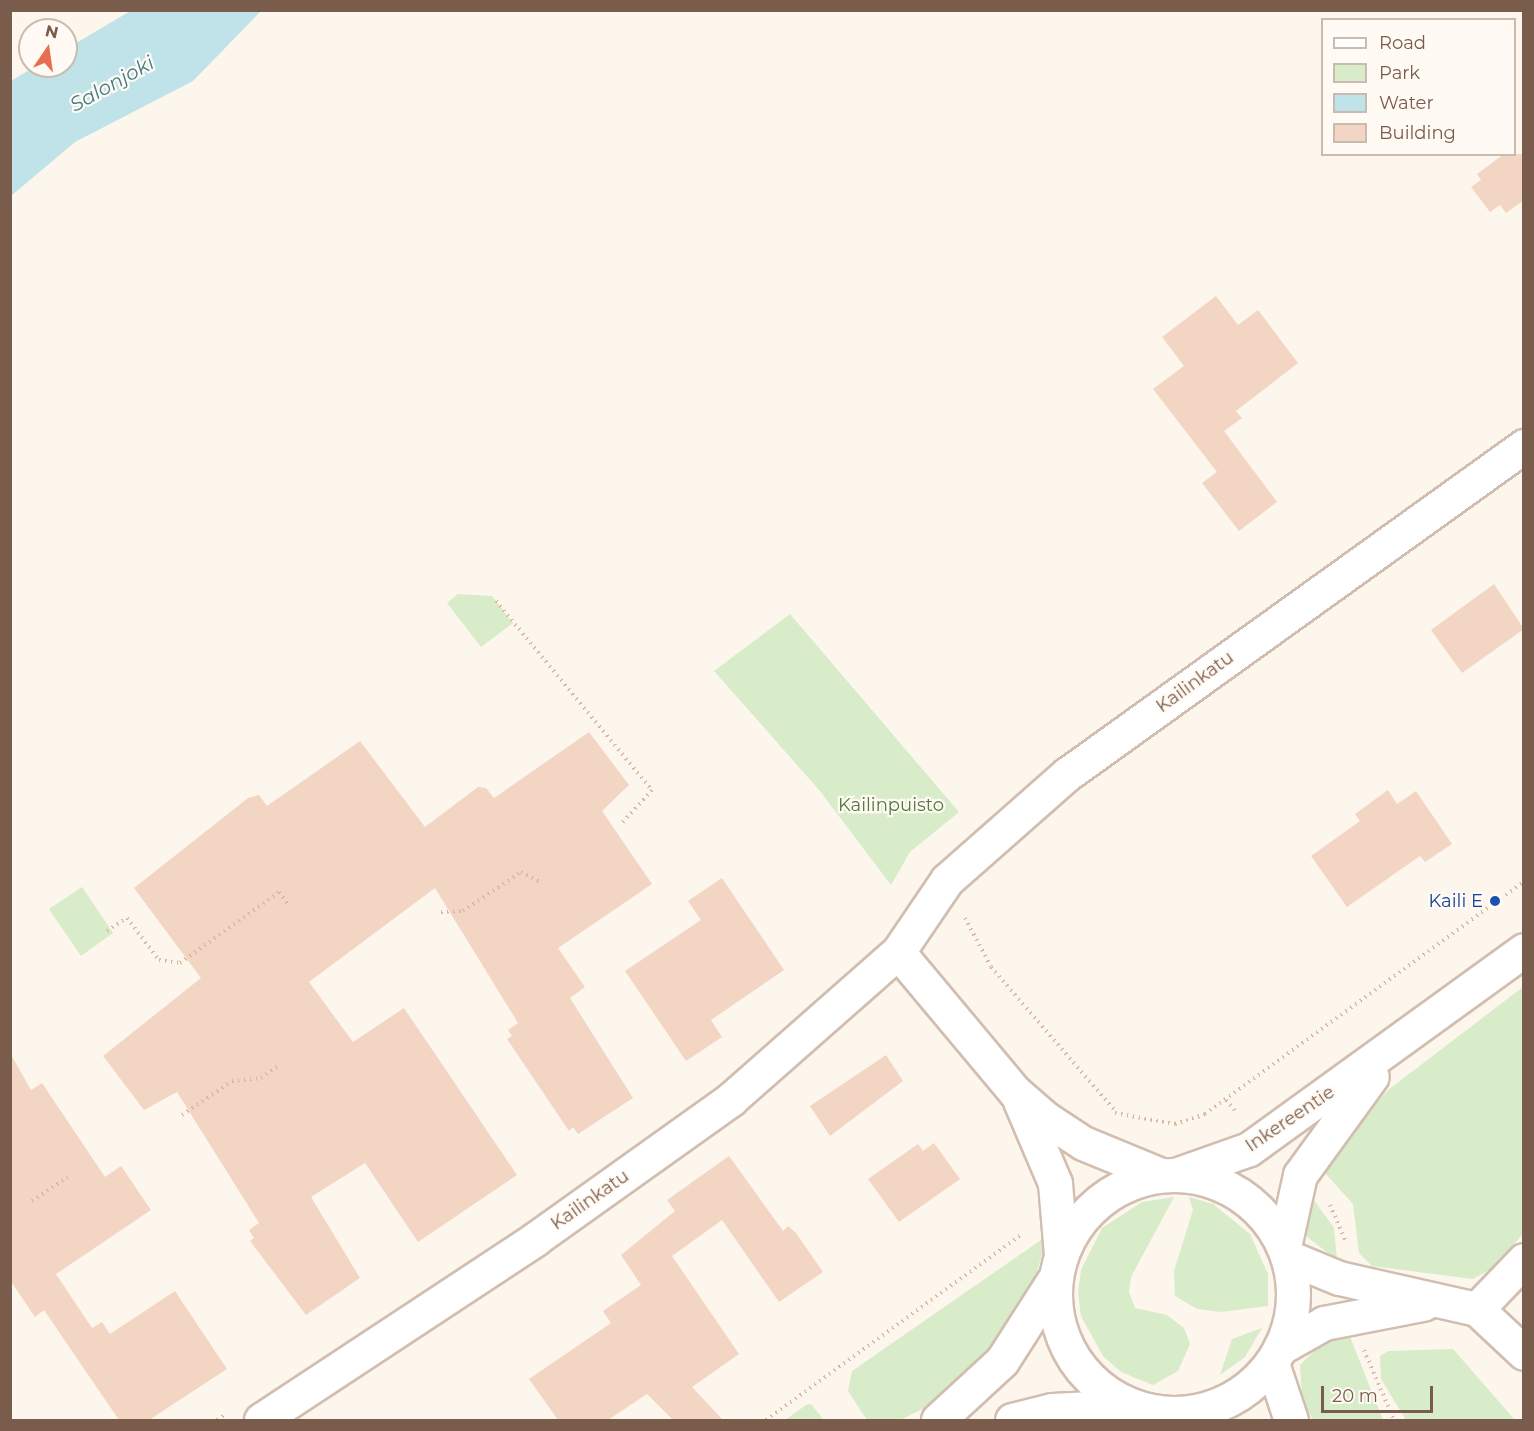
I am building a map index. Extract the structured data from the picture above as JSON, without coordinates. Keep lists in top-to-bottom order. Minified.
{"streets":{"street":["Kailinkatu","Inkereentie"]},"water":["Salonjoki"],"parks":["Kailinpuisto"],"places":["Kaili E"],"legend":["Road","Park","Water","Building"],"scale_bar":"20 m","north":"top"}
